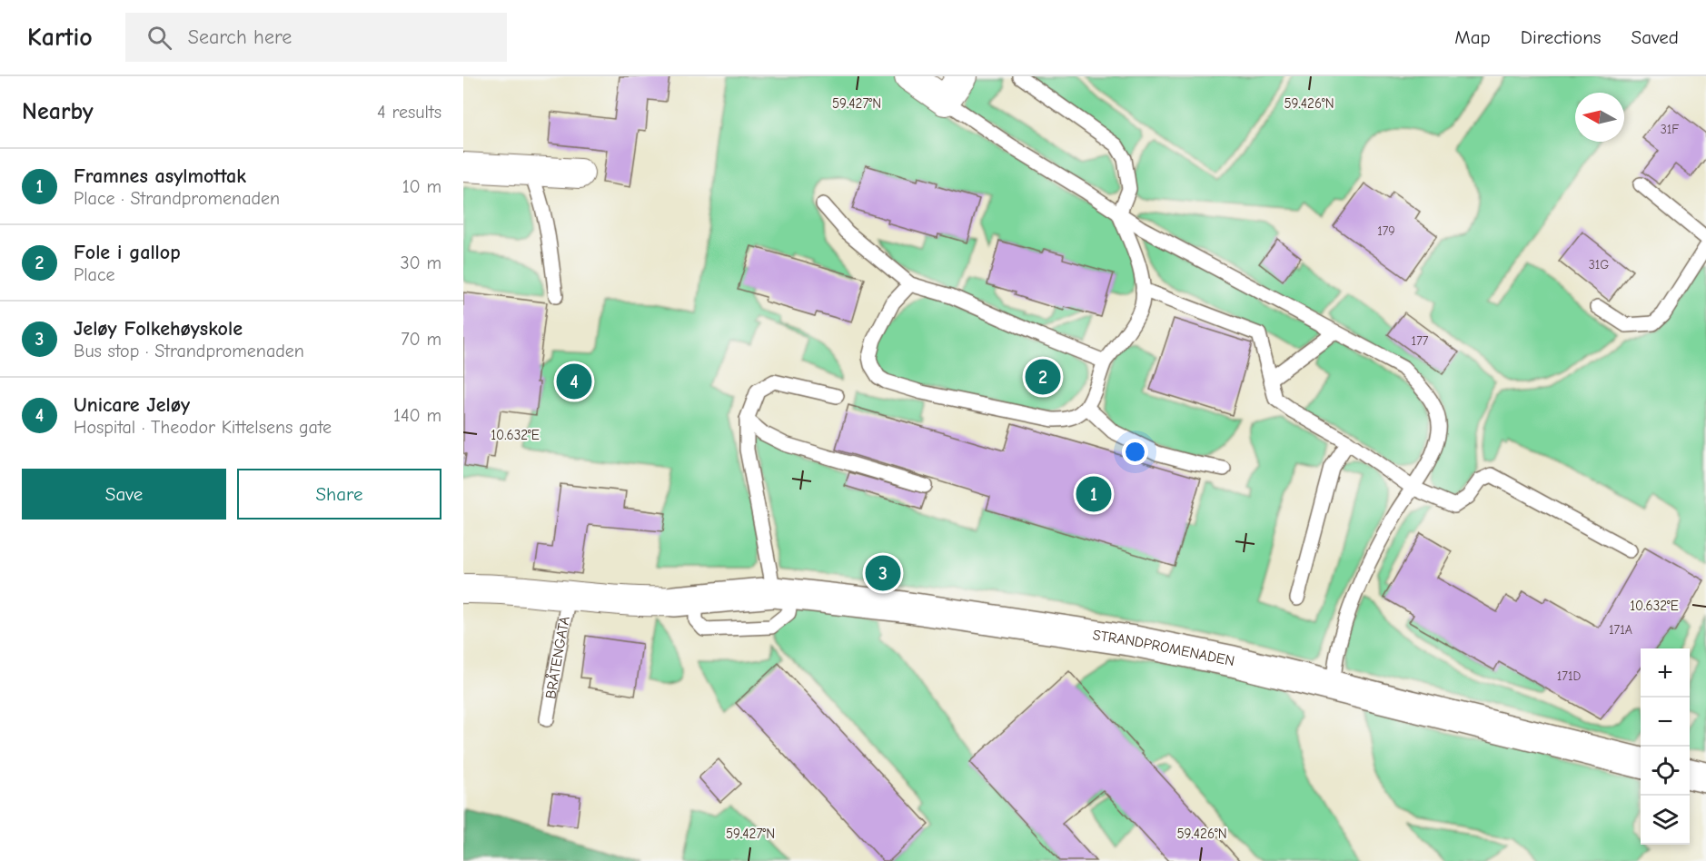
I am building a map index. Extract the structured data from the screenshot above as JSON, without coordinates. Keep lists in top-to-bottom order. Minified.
{"streets":{"street":["STRANDPROMENADEN","BRÅTENGATA"]},"crossings":[["STRANDPROMENADEN","BRÅTENGATA"]],"house_numbers":["31F","179","31G","177","171A","171D"],"north":"left","page":{"header":"Kartio","search":"Search here","nav":["Map","Directions","Saved"],"heading":["Nearby","4 results"],"list":[{"mark":"1","name":"Framnes asylmottak","note":"Place · Strandpromenaden","value":"10 m"},{"mark":"2","name":"Fole i gallop","note":"Place","value":"30 m"},{"mark":"3","name":"Jeløy Folkehøyskole","note":"Bus stop · Strandpromenaden","value":"70 m"},{"mark":"4","name":"Unicare Jeløy","note":"Hospital · Theodor Kittelsens gate","value":"140 m"}],"pins":["2","4","1","3"],"buttons":["Save","Share"],"map_buttons":["+","−"]},"coordinates":["59.427°N","59.426°N","10.632°E"]}
